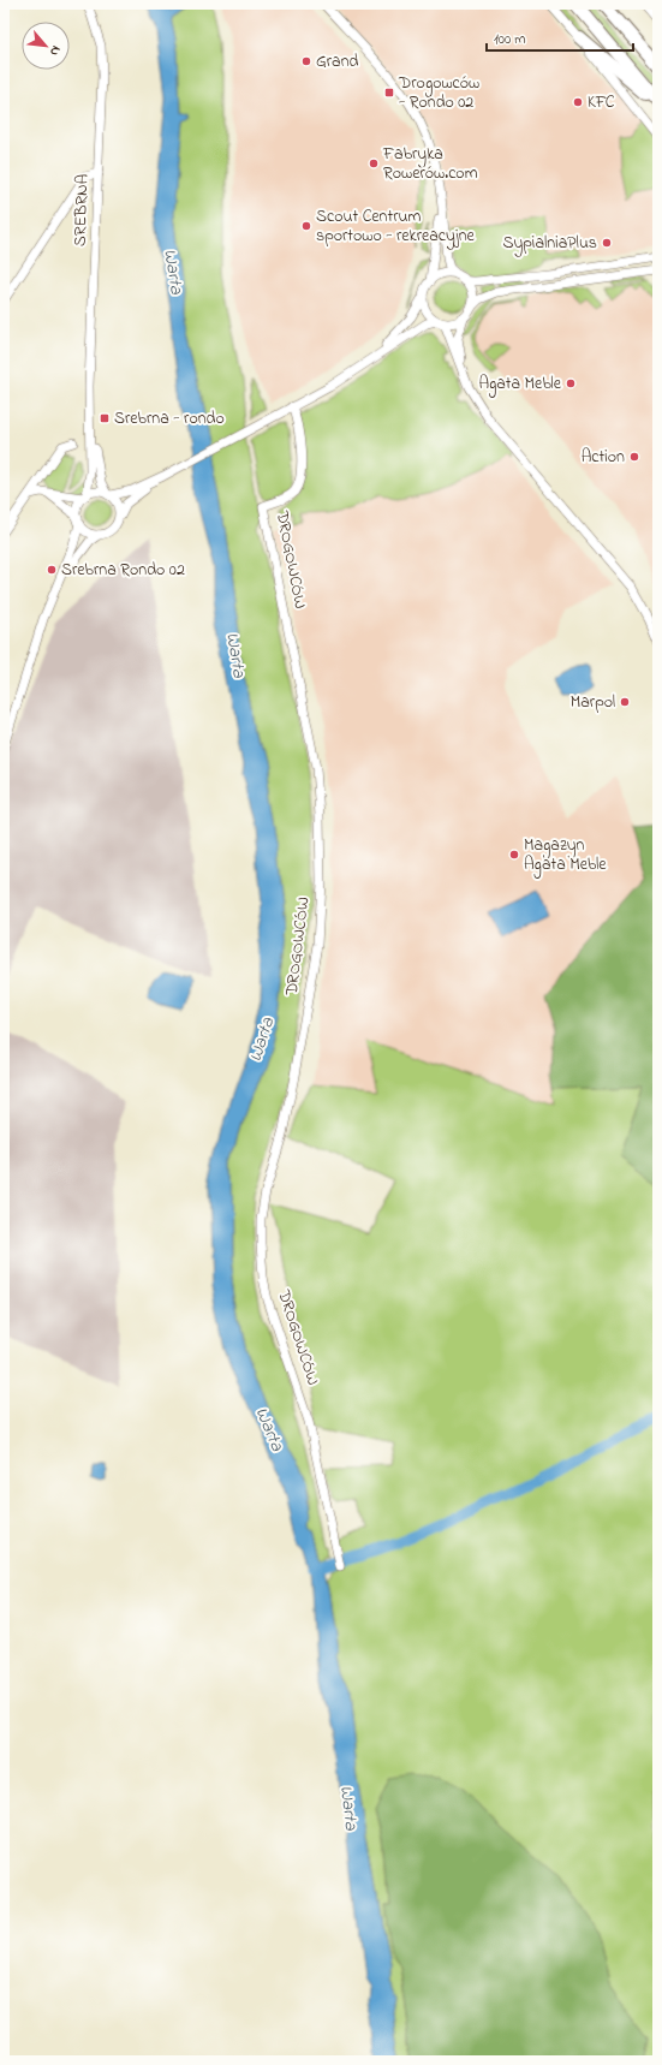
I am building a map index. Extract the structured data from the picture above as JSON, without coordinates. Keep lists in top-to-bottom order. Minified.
{"streets":{"street":["SREBRNA","DROGOWCÓW"]},"water":["Warta"],"places":{"other":["Grand","KFC","Fabryka Rowerów.com","Scout Centrum sportowo - rekreacyjne","SypialniaPlus","Agata Meble","Action","Srebrna Rondo 02","Marpol","Magazyn Agata Meble"],"transit":["Drogowców - Rondo 02","Srebrna - rondo"]},"scale_bar":"100 m","north":"bottom right"}
